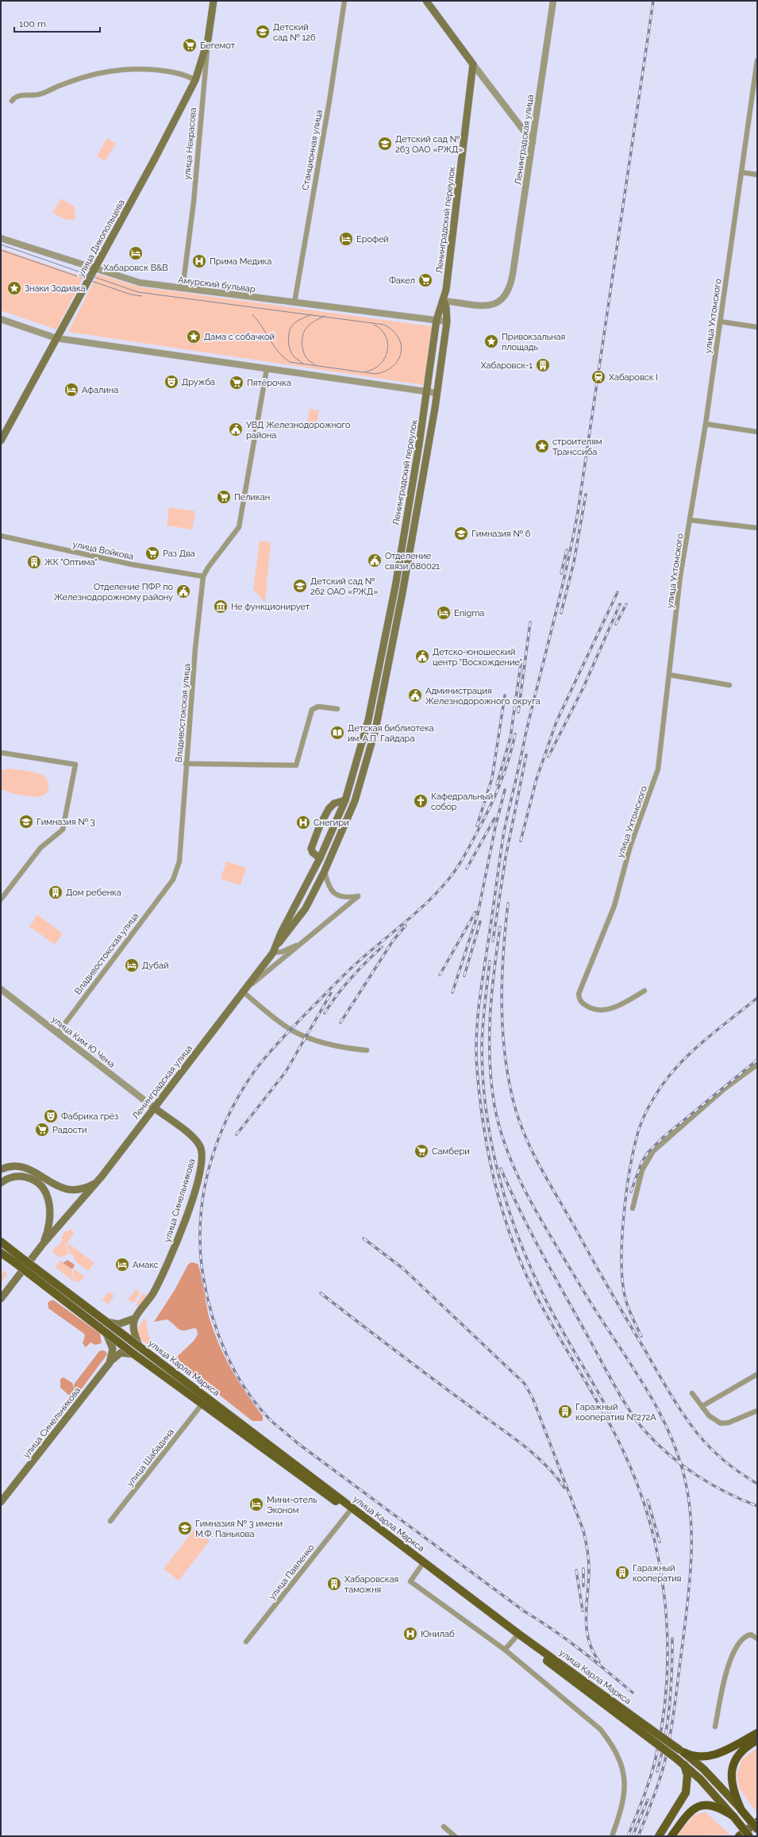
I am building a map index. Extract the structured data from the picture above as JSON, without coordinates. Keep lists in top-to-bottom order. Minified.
{"streets":{"highway":["улица Карла Маркса"],"main road":["Ленинградская улица","улица Некрасова","Ленинградский переулок","улица Дикопольцева","улица Синельникова"],"street":["Станционная улица","Амурский бульвар","улица Ухтомского","улица Войкова","Владивостокская улица","улица Ким Ю Чена","улица Шабадина","улица Павленко"]},"crossings":[["Ленинградская улица","Ленинградский переулок"],["Ленинградская улица","улица Ким Ю Чена"],["Ленинградская улица","улица Синельникова"],["улица Некрасова","улица Дикопольцева"],["улица Некрасова","Амурский бульвар"],["Станционная улица","Амурский бульвар"],["Ленинградский переулок","Амурский бульвар"],["улица Дикопольцева","Амурский бульвар"],["улица Войкова","Владивостокская улица"],["Владивостокская улица","улица Ким Ю Чена"],["улица Ким Ю Чена","улица Синельникова"],["улица Синельникова","улица Карла Маркса"],["улица Карла Маркса","улица Шабадина"],["улица Карла Маркса","улица Павленко"]],"places":{"school or university":["Детский сад № 126","Детский сад № 263 ОАО «РЖД»","Гимназия № 6","Детский сад № 262 ОАО «РЖД»","Гимназия № 3","Гимназия № 3 имени М.Ф. Панькова"],"supermarket":["Бегемот","Факел","Пятёрочка","Пеликан","Раз Два","Радости","Самбери"],"hotel":["Ерофей","Хабаровск B&B","Афалина","Enigma","Дубай","Амакс","Мини-отель Эконом"],"hospital":["Прима Медика","Снегири","Юнилаб"],"place":["Знаки Зодиака","Дама с собачкой","Привокзальная площадь","строителям Транссиба"],"building":["Хабаровск-1","ЖК \"Оптима\"","Дом ребенка","Гаражный кооператив №272А","Гаражный кооператив","Хабаровская таможня"],"station":["Хабаровск I"],"theatre":["Дружба","Фабрика грёз"],"public building":["УВД Железнодорожного района","Отделение связи 680021","Отделение ПФР по Железнодорожному району","Детско-юношеский центр \"Восхождение\"","Администрация Железнодорожного округа"],"museum":["Не функционирует"],"library":["Детская библиотека им. А.П. Гайдара"],"church":["Кафедральный собор"]},"scale_bar":"100 m"}
